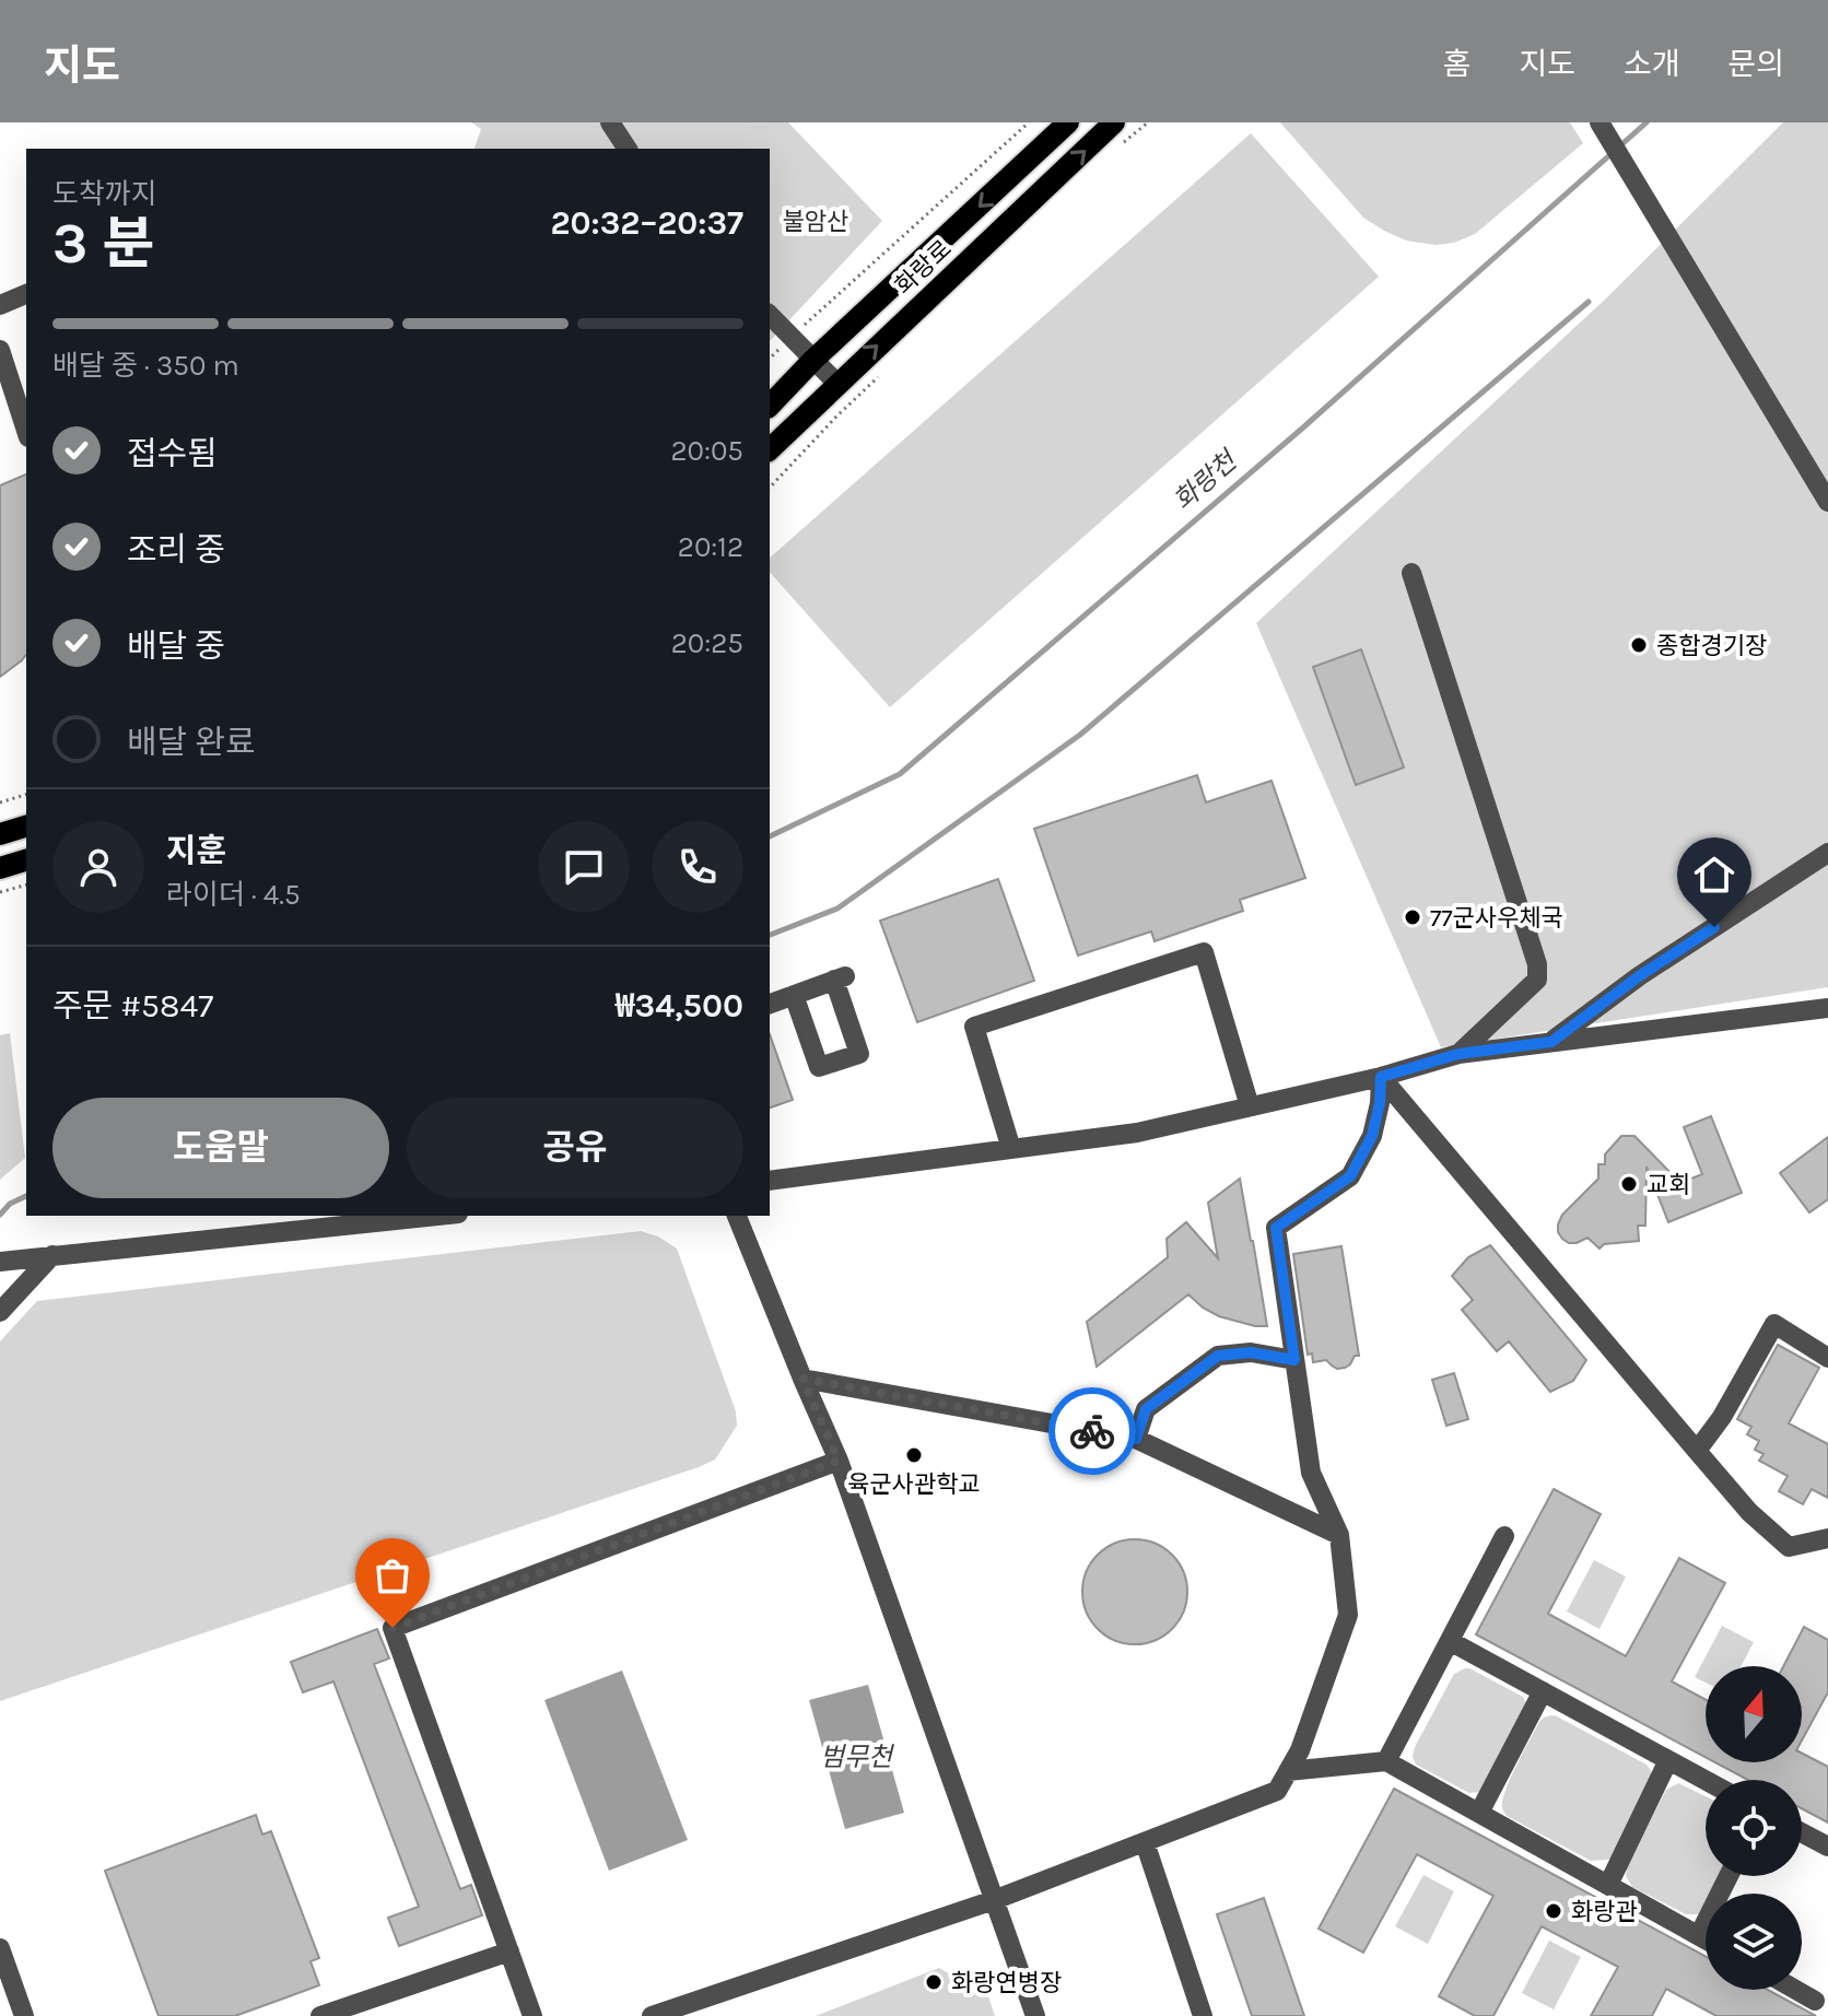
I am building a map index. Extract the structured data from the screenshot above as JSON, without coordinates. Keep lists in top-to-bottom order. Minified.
{"streets":{"main road":["화랑로"]},"water":["화랑천","범무천"],"parks":["불암산"],"places":["종합경기장","77군사우체국","교회","육군사관학교","화랑관","화랑연병장"],"north":"top","page":{"header":"지도","nav":["홈","지도","소개","문의"],"heading":["3 분","도착까지","20:32–20:37"],"panel":["지훈","라이더 · 4.5","주문 #5847","₩34,500"],"bar":"배달 중 · 350 m","list":[["접수됨","20:05"],["조리 중","20:12"],["배달 중","20:25"],"배달 완료"],"buttons":["도움말","공유"]}}
